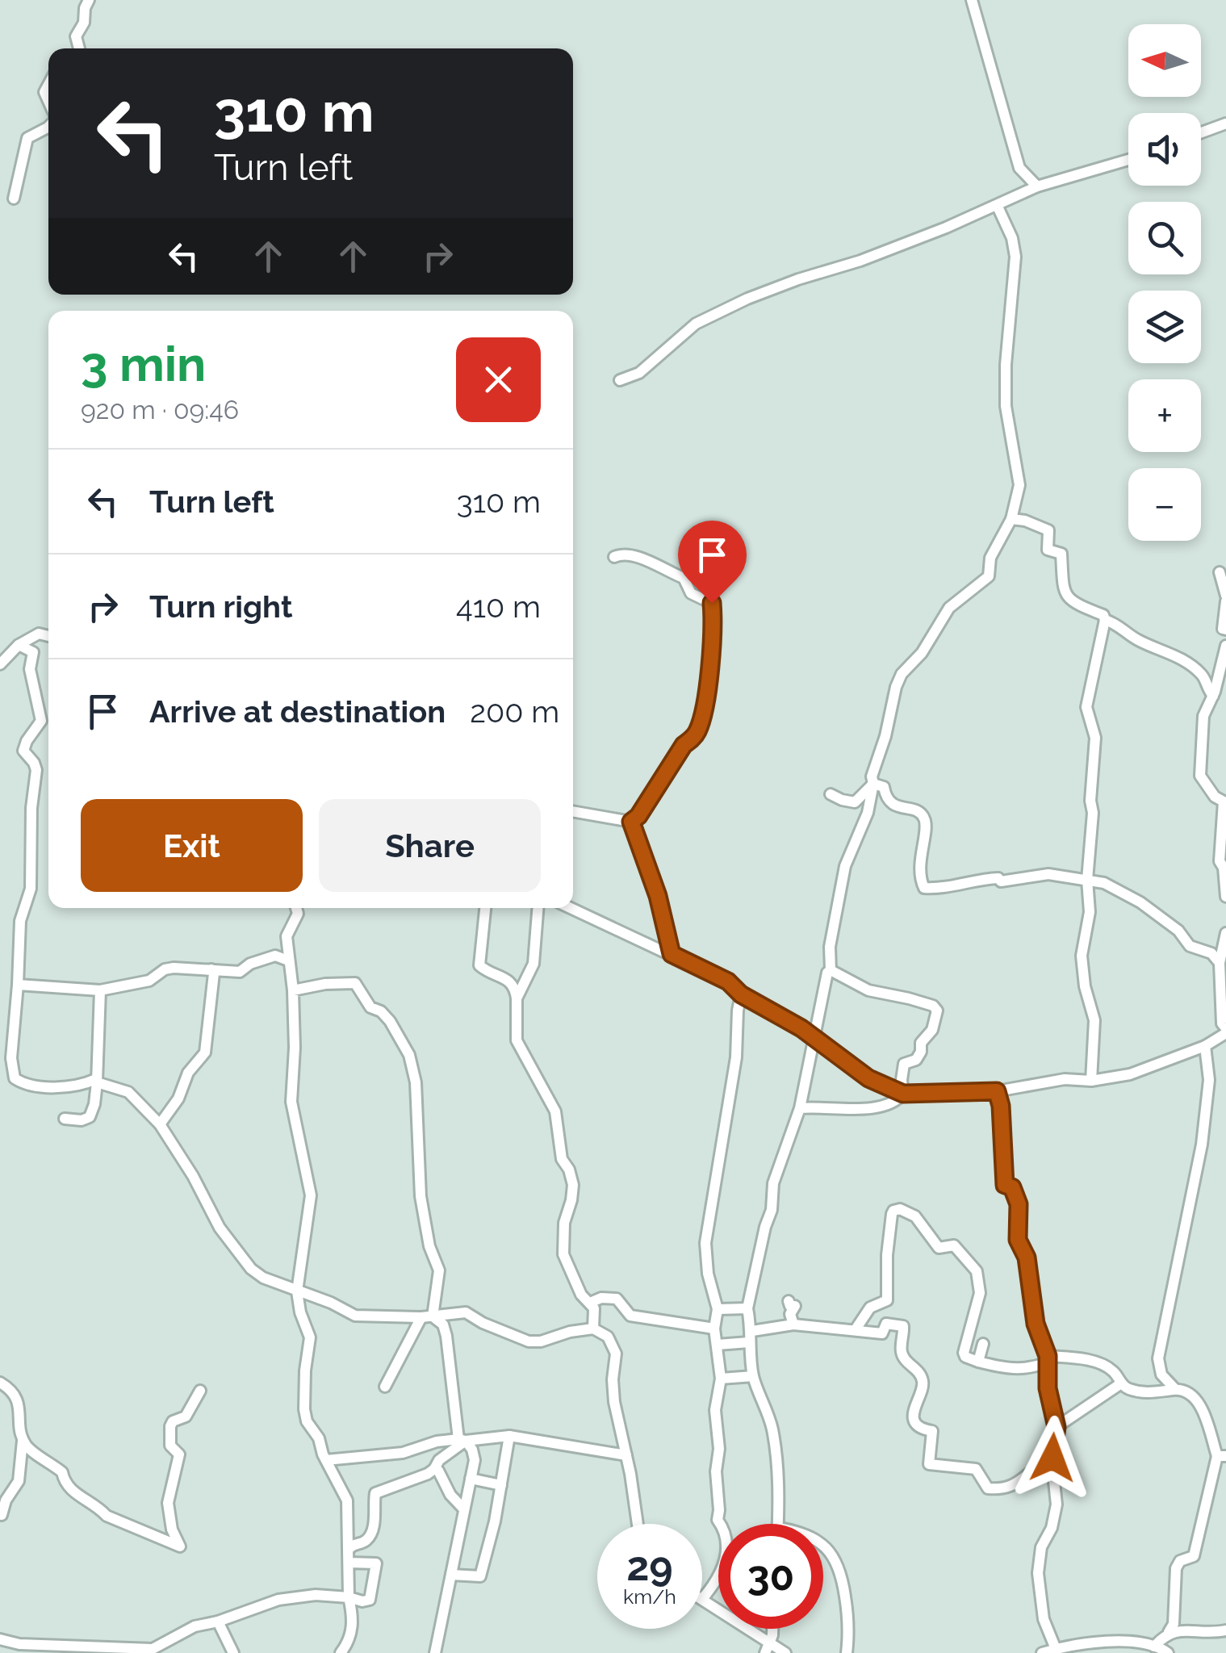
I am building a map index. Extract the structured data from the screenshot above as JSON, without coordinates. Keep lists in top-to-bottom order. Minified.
{"north":"left","page":{"map_buttons":["+","−"],"turn":["310 m","Turn left"],"heading":["3 min","920 m · 09:46"],"list":[{"name":"Turn left","value":"310 m"},{"name":"Turn right","value":"410 m"},{"name":"Arrive at destination","value":"200 m"}],"buttons":["Exit","Share"],"speed":"29 km/h","limit":"30"}}
